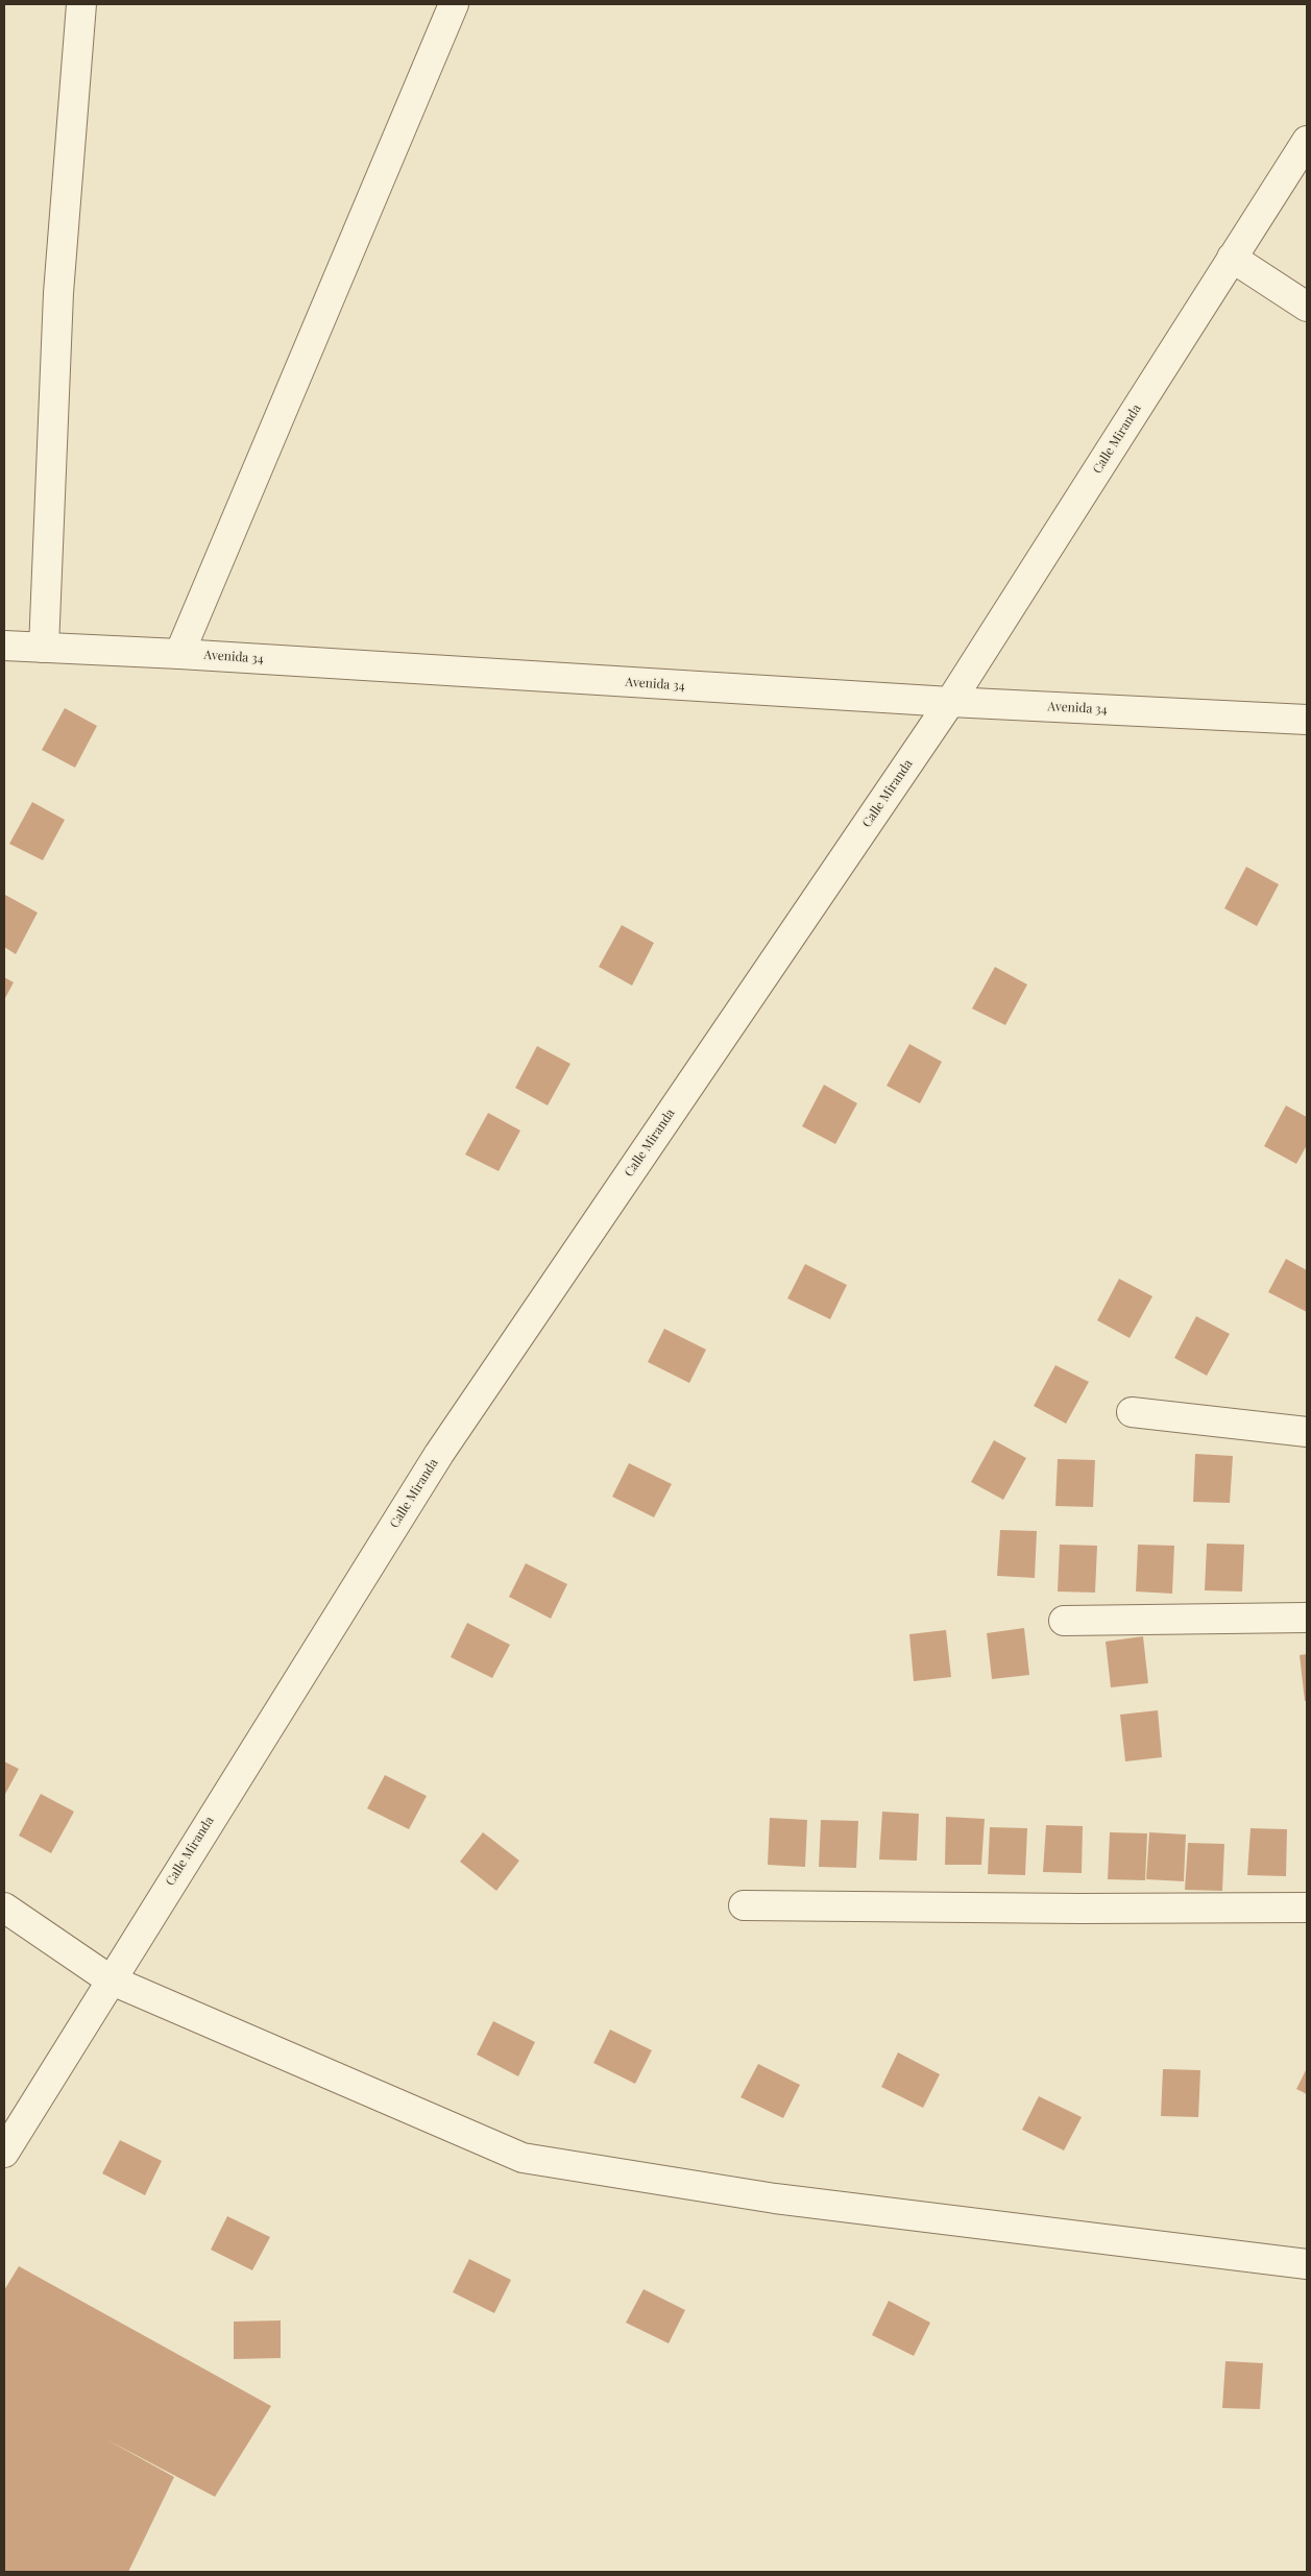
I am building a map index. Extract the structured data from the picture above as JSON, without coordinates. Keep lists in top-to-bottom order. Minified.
{"streets":{"street":["Calle Miranda","Avenida 34"]},"crossings":[["Calle Miranda","Avenida 34"]]}
